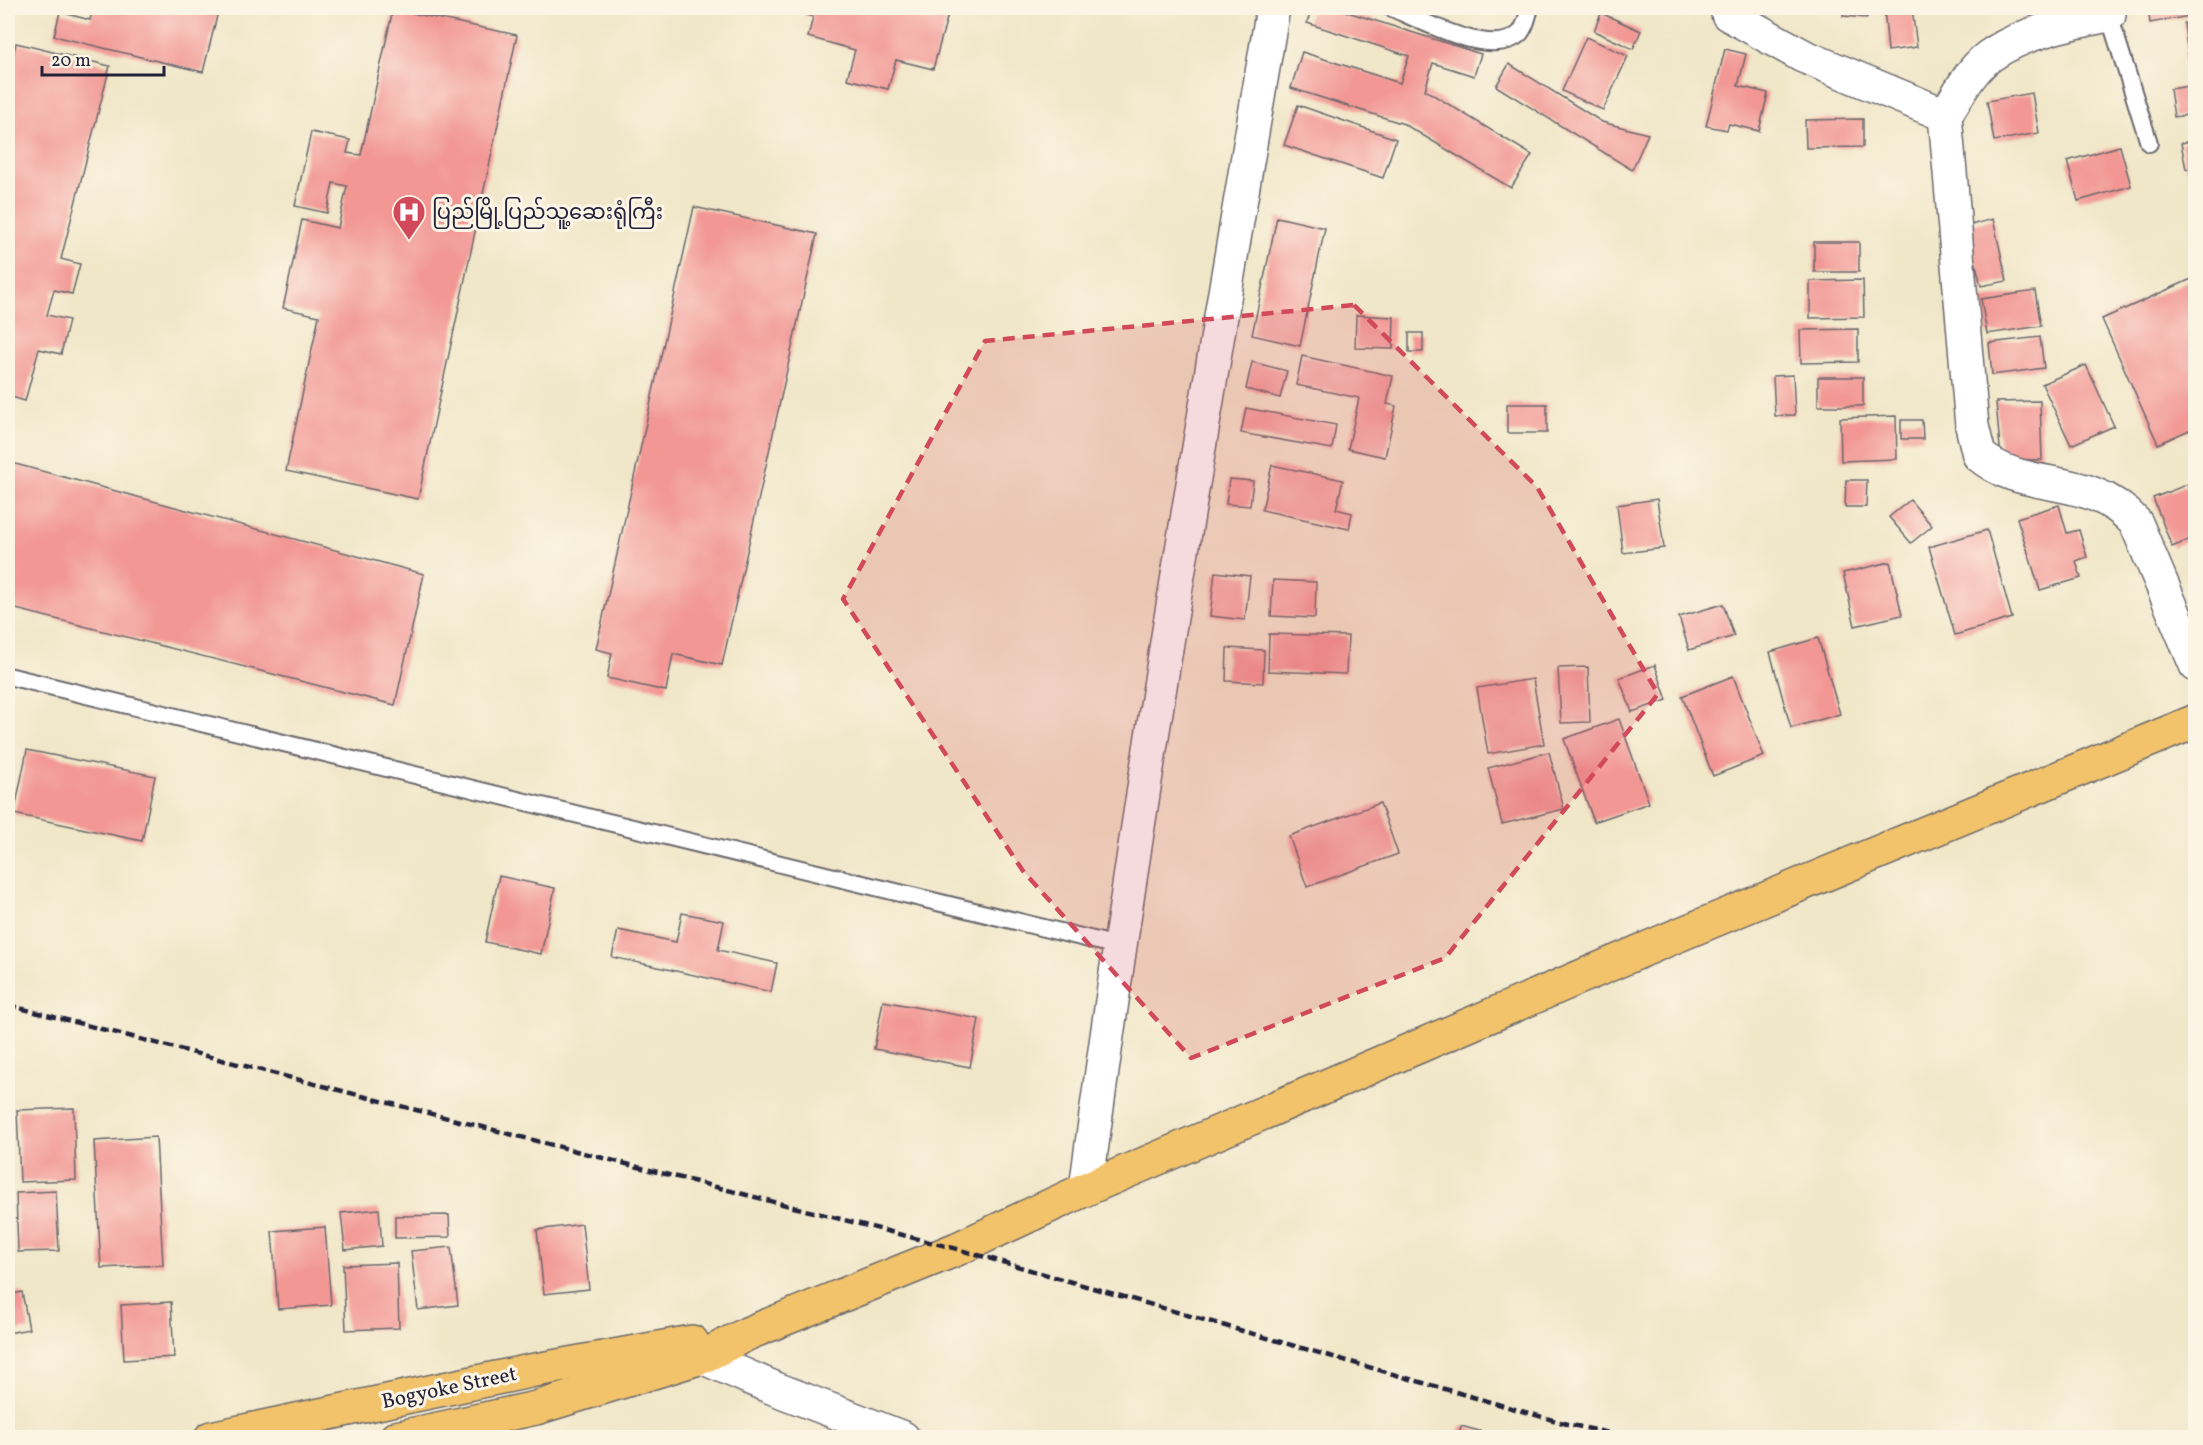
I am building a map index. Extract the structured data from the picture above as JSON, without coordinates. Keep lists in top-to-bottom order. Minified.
{"streets":{"main road":["Bogyoke Street"]},"places":{"hospital":["ပြည်မြို့ပြည်သူ့ဆေးရုံကြီး"]},"scale_bar":"20 m"}
